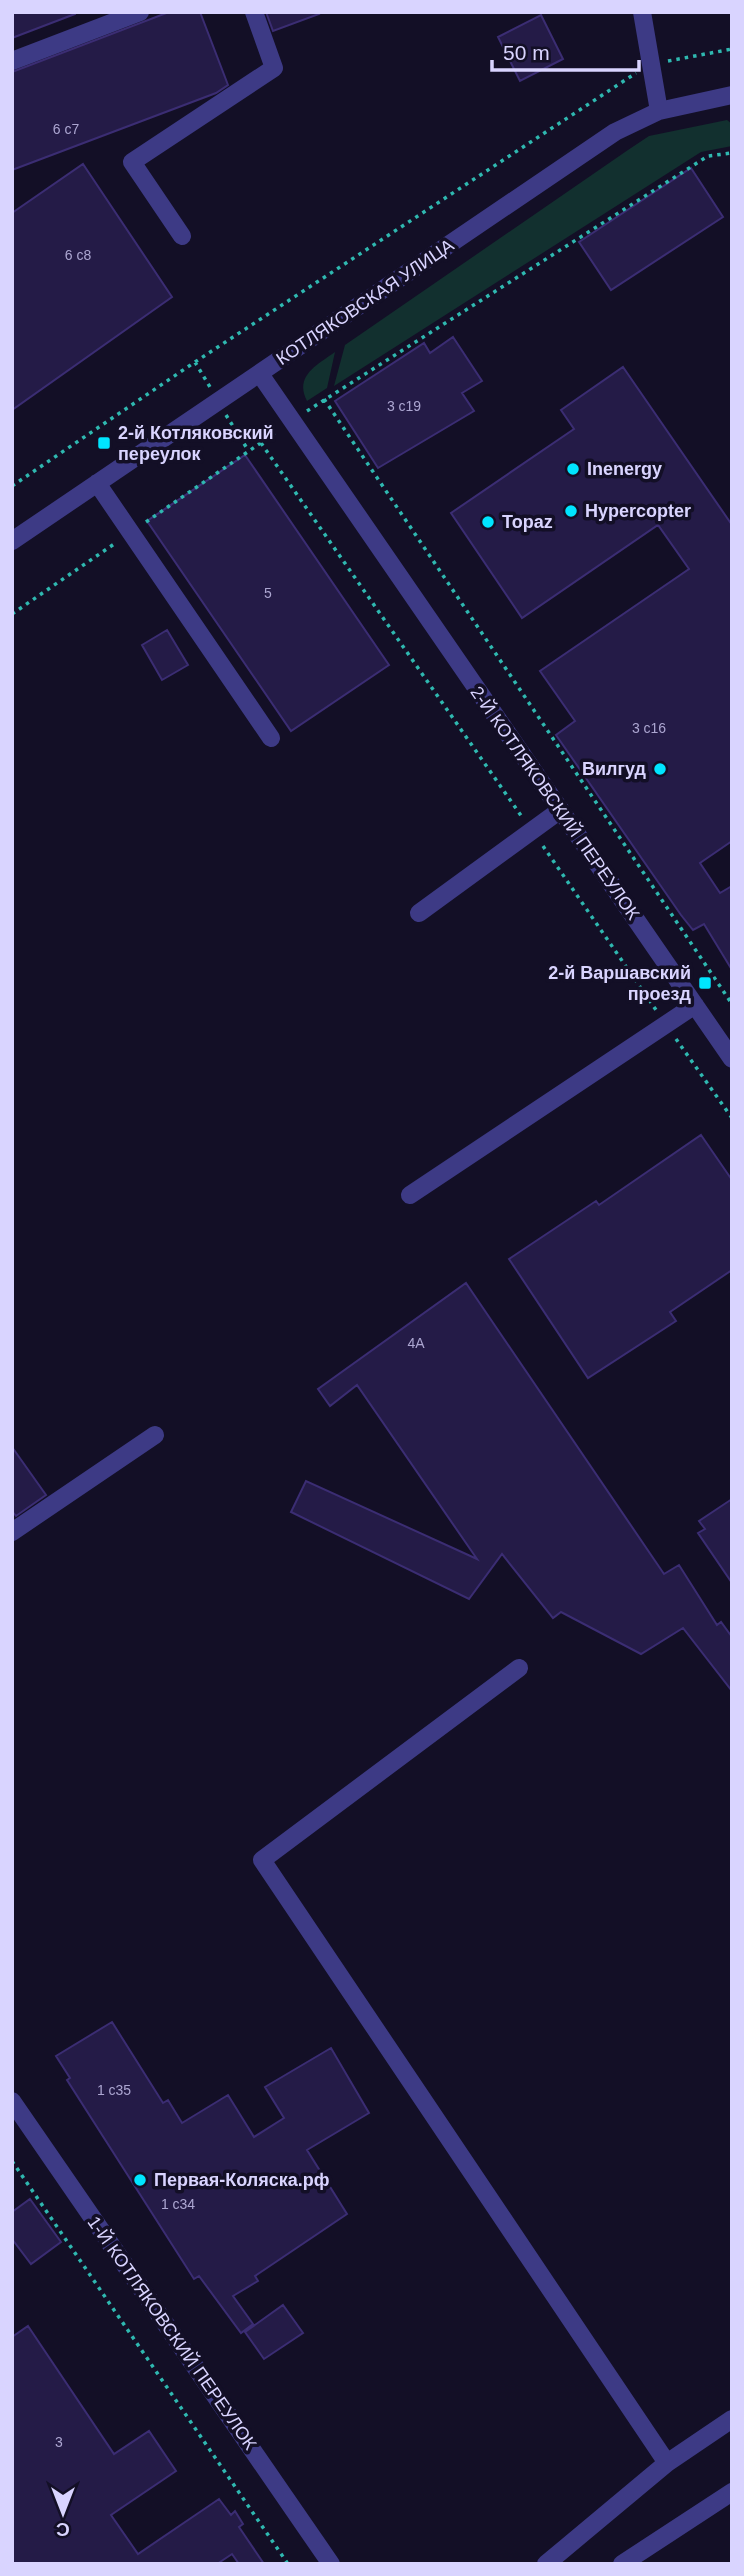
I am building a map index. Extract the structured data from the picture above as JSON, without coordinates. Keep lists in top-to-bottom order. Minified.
{"streets":{"street":["КОТЛЯКОВСКАЯ УЛИЦА","2-Й КОТЛЯКОВСКИЙ ПЕРЕУЛОК","1-Й КОТЛЯКОВСКИЙ ПЕРЕУЛОК"]},"crossings":[["КОТЛЯКОВСКАЯ УЛИЦА","2-Й КОТЛЯКОВСКИЙ ПЕРЕУЛОК"]],"places":{"transit":["2-й Котляковский переулок","2-й Варшавский проезд"],"other":["Inenergy","Hypercopter","Topaz","Вилгуд","Первая-Коляска.рф"]},"house_numbers":["6 с7","6 с8","3 с19","5","3 с16","4А","1 с35","1 с34","3"],"scale_bar":"50 m","north":"bottom"}
